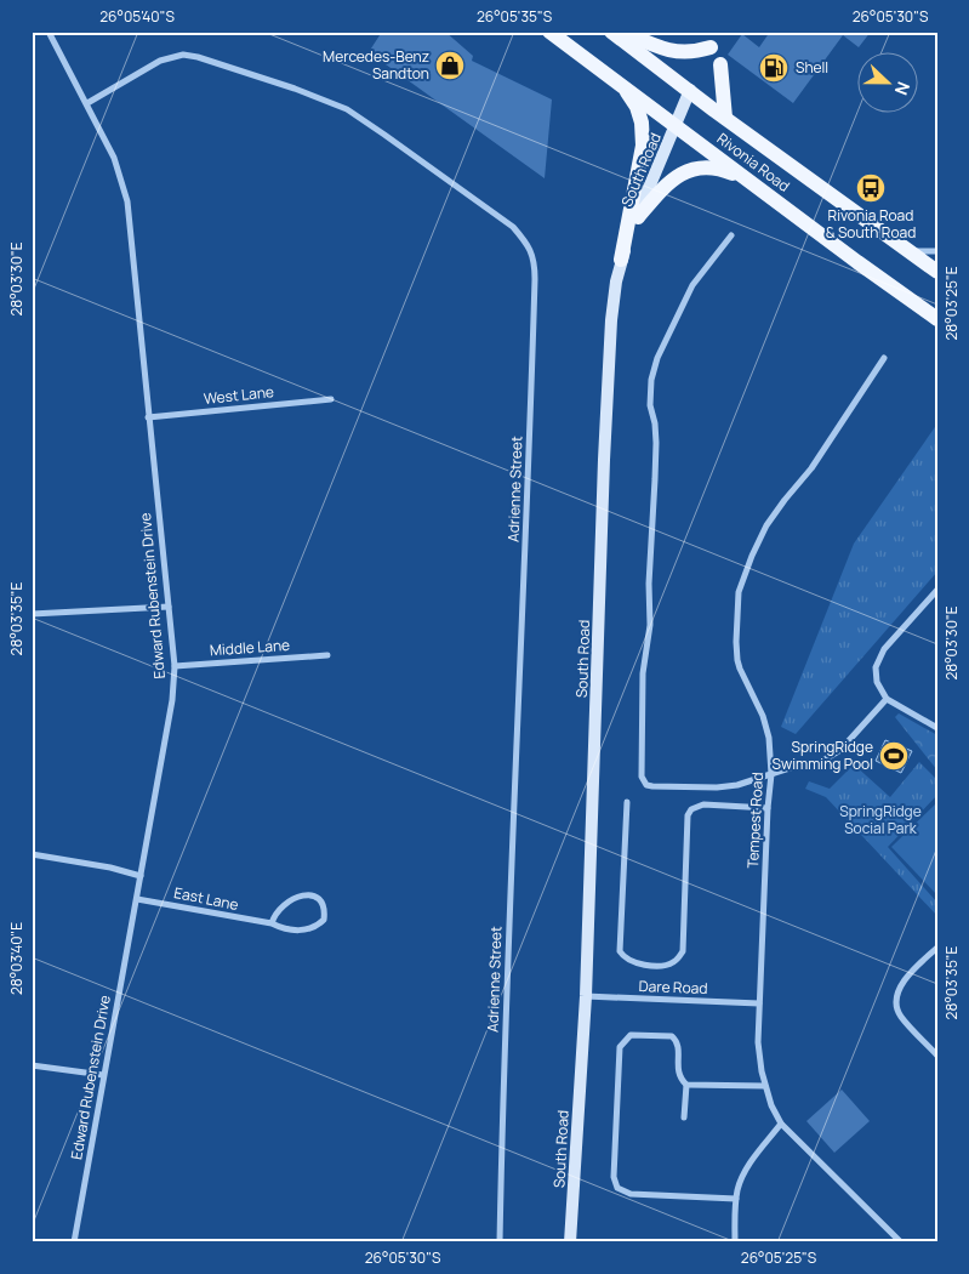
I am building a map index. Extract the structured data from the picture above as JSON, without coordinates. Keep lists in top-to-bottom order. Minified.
{"streets":{"main road":["Rivonia Road"],"street":["South Road","West Lane","Adrienne Street","Edward Rubenstein Drive","Middle Lane","Tempest Road","East Lane","Dare Road"]},"crossings":[["Rivonia Road","South Road"],["South Road","Dare Road"],["West Lane","Edward Rubenstein Drive"],["Adrienne Street","Edward Rubenstein Drive"],["Edward Rubenstein Drive","Middle Lane"],["Edward Rubenstein Drive","East Lane"],["Tempest Road","Dare Road"]],"parks":["SpringRidge Social Park"],"places":{"shop":["Mercedes-Benz Sandton"],"fuel station":["Shell"],"bus stop":["Rivonia Road & South Road"],"sports":["SpringRidge Swimming Pool"]},"north":"right","coordinates":["26°05'40\"S","26°05'35\"S","26°05'30\"S","28°03'30\"E","28°03'25\"E","28°03'35\"E","28°03'40\"E","26°05'25\"S"]}
